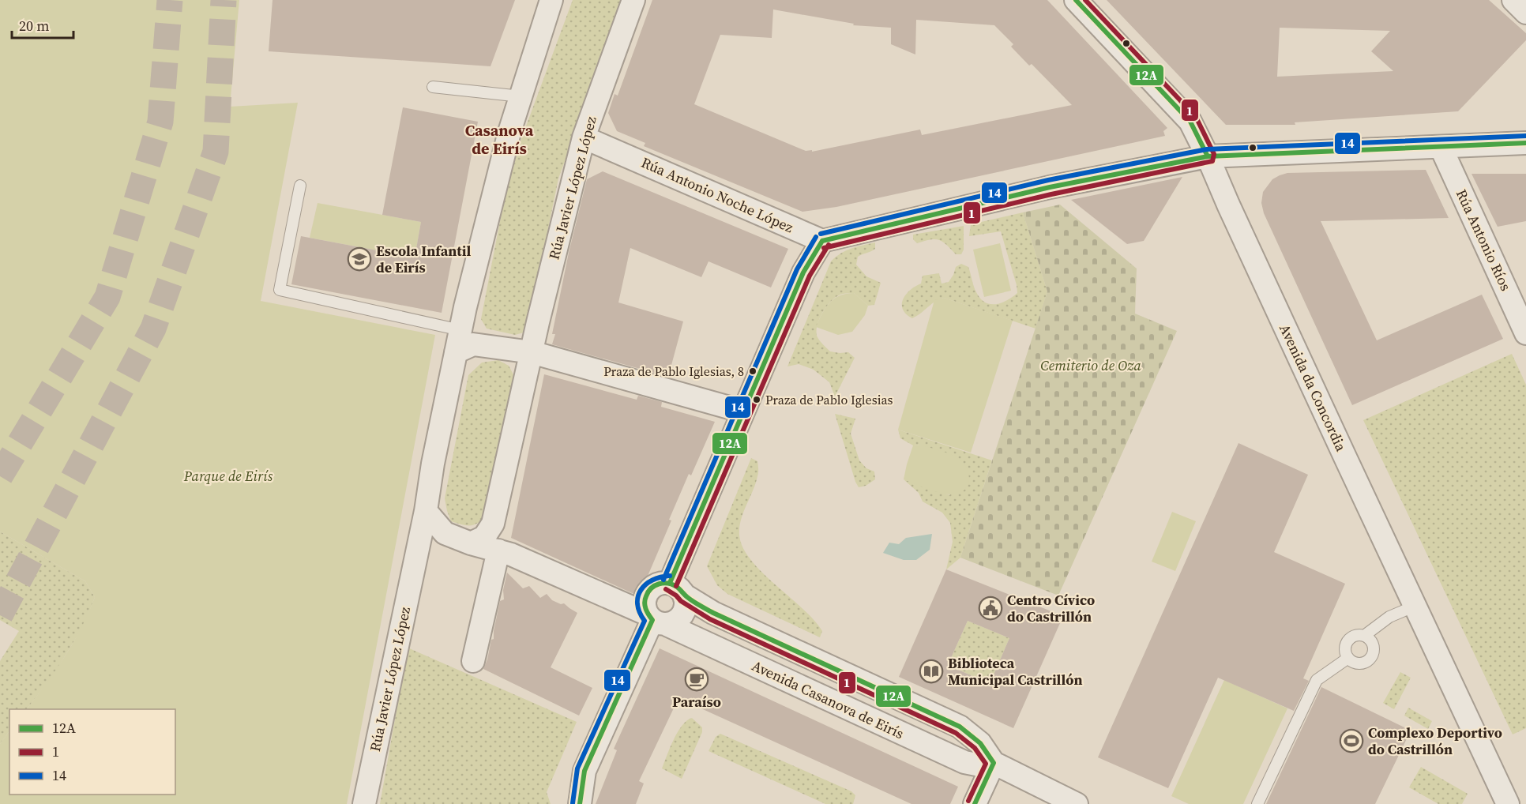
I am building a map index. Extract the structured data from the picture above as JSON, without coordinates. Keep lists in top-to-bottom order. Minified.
{"streets":{"street":["Rúa Javier López López","Rúa Antonio Noche López","Rúa Antonio Ríos","Avenida da Concordia","Avenida Casanova de Eirís"]},"crossings":[["Rúa Javier López López","Rúa Antonio Noche López"],["Rúa Javier López López","Avenida Casanova de Eirís"]],"districts":["Casanova de Eirís"],"parks":["Cemiterio de Oza","Parque de Eirís"],"places":{"school or university":["Escola Infantil de Eirís"],"other":["Praza de Pablo Iglesias, 8","Praza de Pablo Iglesias"],"public building":["Centro Cívico do Castrillón"],"library":["Biblioteca Municipal Castrillón"],"cafe":["Paraíso"],"sports":["Complexo Deportivo do Castrillón"]},"lines":["transit line 12A","transit line 1","transit line 14"],"legend":["12A","1","14"],"scale_bar":"20 m"}
